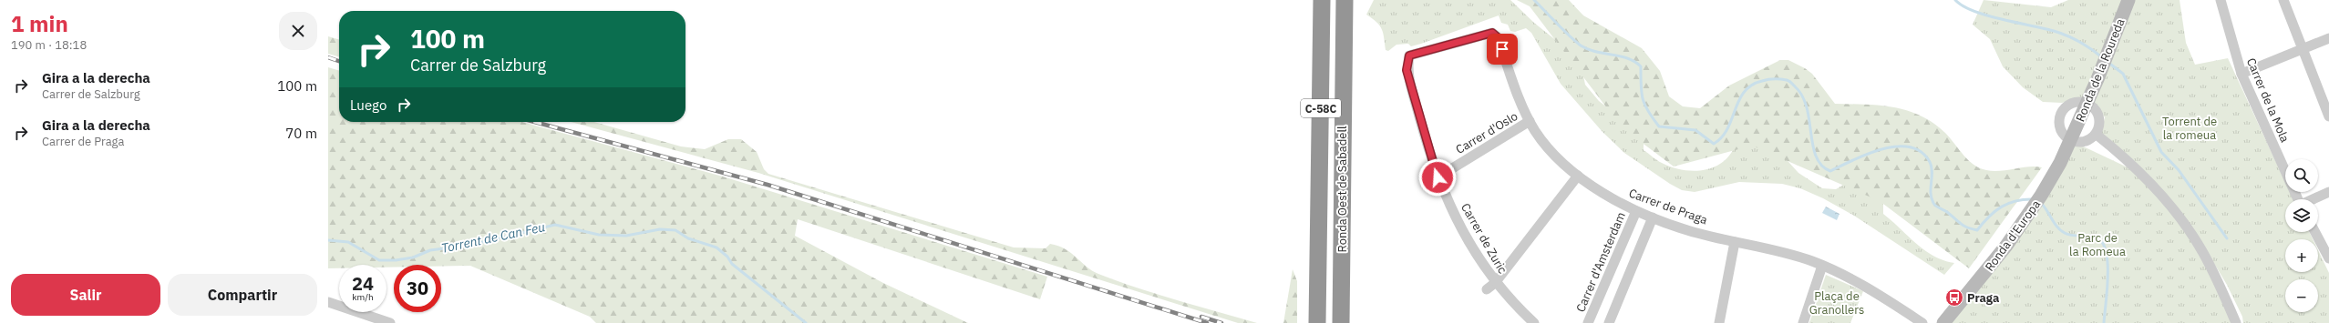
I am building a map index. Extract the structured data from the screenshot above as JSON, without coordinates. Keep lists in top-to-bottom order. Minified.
{"streets":{"highway":["C-58C","Ronda Oest de Sabadell"],"street":["Ronda de la Roureda","Carrer de la Mola","Carrer d'Oslo","Carrer de Praga","Ronda d'Europa","Carrer de Zuric","Carrer d'Amsterdam"]},"crossings":[["Ronda de la Roureda","Ronda d'Europa"],["Carrer d'Oslo","Carrer de Praga"],["Carrer d'Oslo","Carrer de Zuric"],["Carrer de Praga","Carrer de Zuric"],["Carrer de Praga","Carrer d'Amsterdam"]],"water":["Torrent de Can Feu"],"parks":["Torrent de la romeua","Parc de la Romeua","Plaça de Granollers"],"places":{"bus stop":["Praga"]},"page":{"heading":["1 min","190 m · 18:18"],"turn":["100 m","Carrer de Salzburg"],"list":[{"name":"Gira a la derecha","note":"Carrer de Salzburg","value":"100 m"},{"name":"Gira a la derecha","note":"Carrer de Praga","value":"70 m"}],"then":"Luego","map_buttons":["+","−"],"speed":"24 km/h","limit":"30","buttons":["Salir","Compartir"]}}
